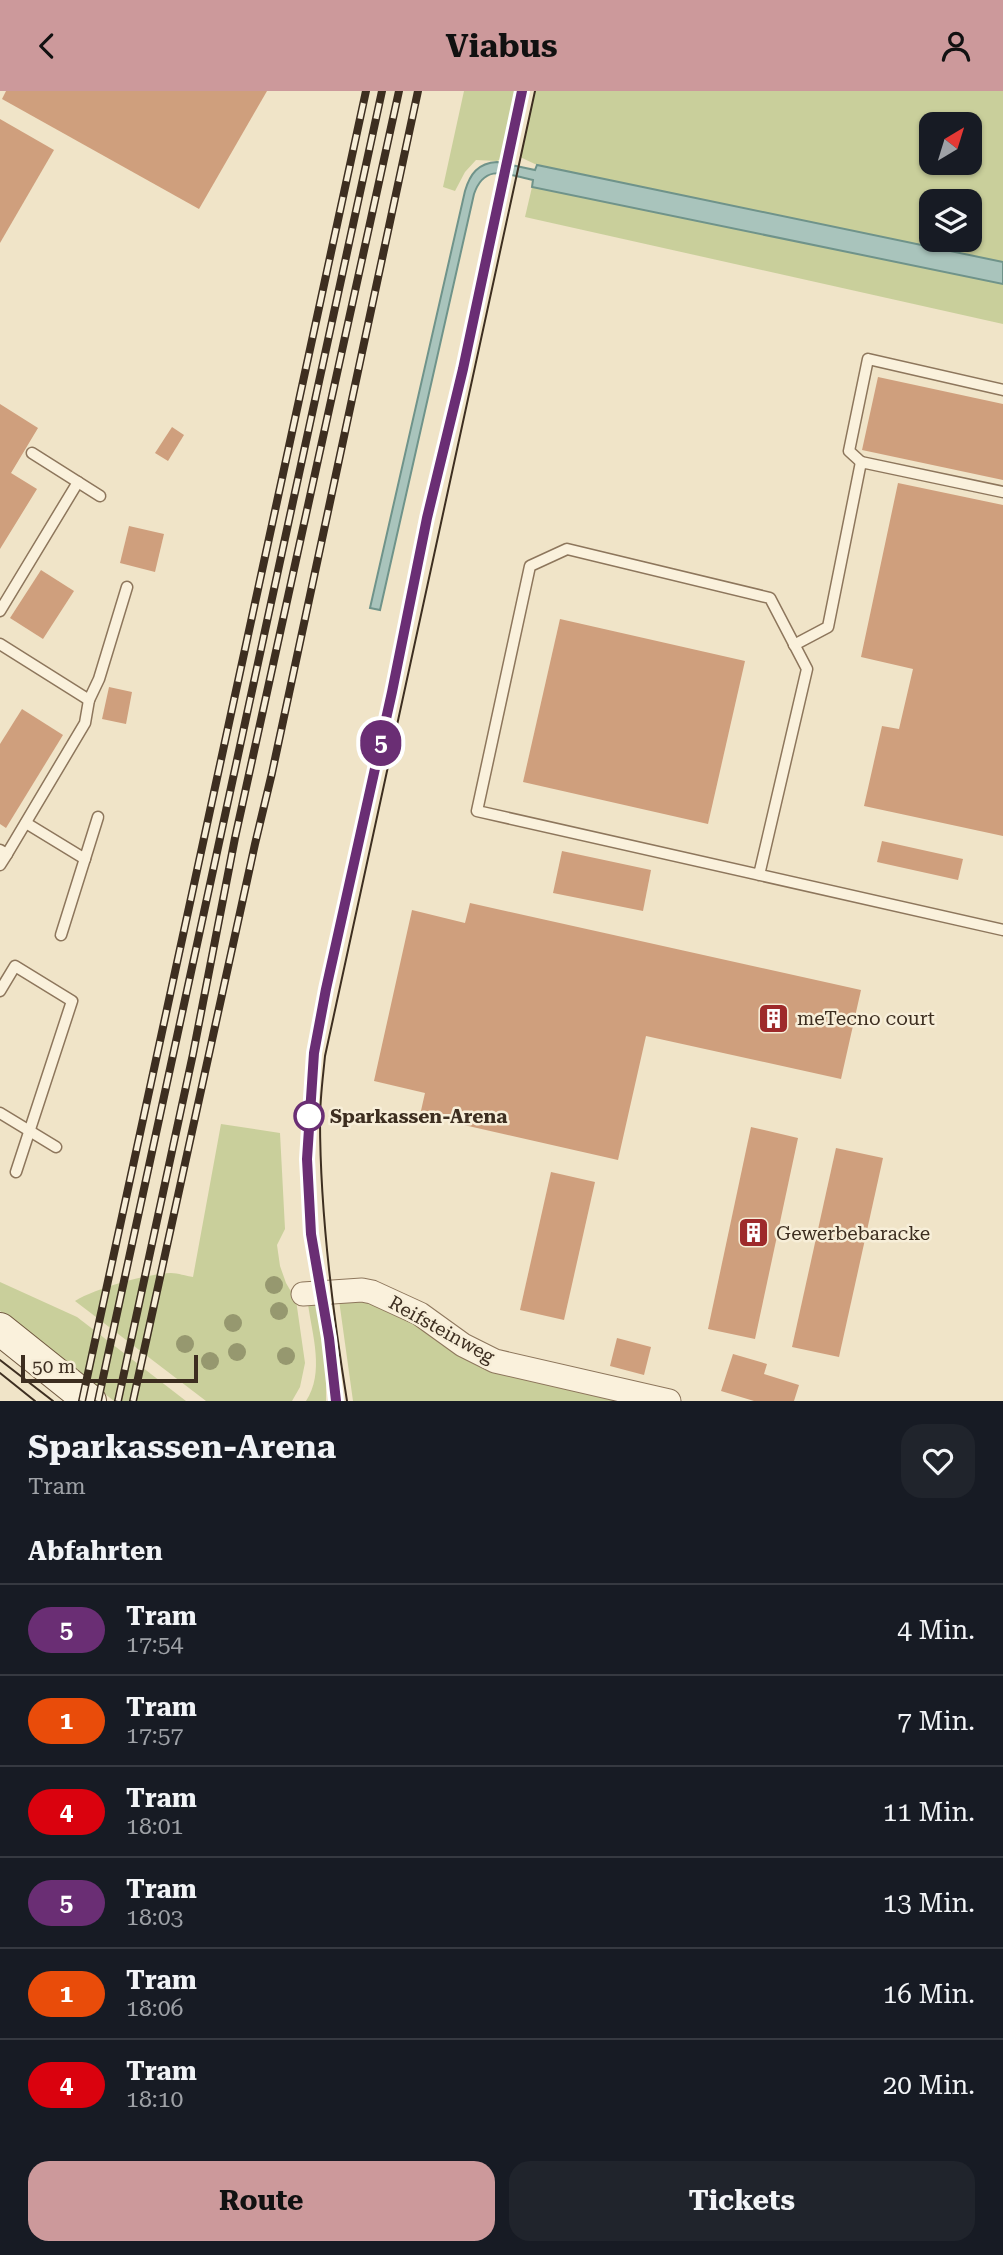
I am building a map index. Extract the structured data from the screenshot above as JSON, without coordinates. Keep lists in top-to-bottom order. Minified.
{"streets":{"street":["Reifsteinweg"]},"places":{"building":["meTecno court","Gewerbebaracke"],"other":["Sparkassen-Arena"]},"lines":["tram line 5"],"scale_bar":"50 m","north":"top right","page":{"header":"Viabus","on_map":"5","scale":"50 m","heading":[["Sparkassen-Arena","Tram"],"Abfahrten"],"list":[{"mark":"5","name":"Tram","note":"17:54","value":"4 Min."},{"mark":"1","name":"Tram","note":"17:57","value":"7 Min."},{"mark":"4","name":"Tram","note":"18:01","value":"11 Min."},{"mark":"5","name":"Tram","note":"18:03","value":"13 Min."},{"mark":"1","name":"Tram","note":"18:06","value":"16 Min."},{"mark":"4","name":"Tram","note":"18:10","value":"20 Min."}],"buttons":["Route","Tickets"]}}
